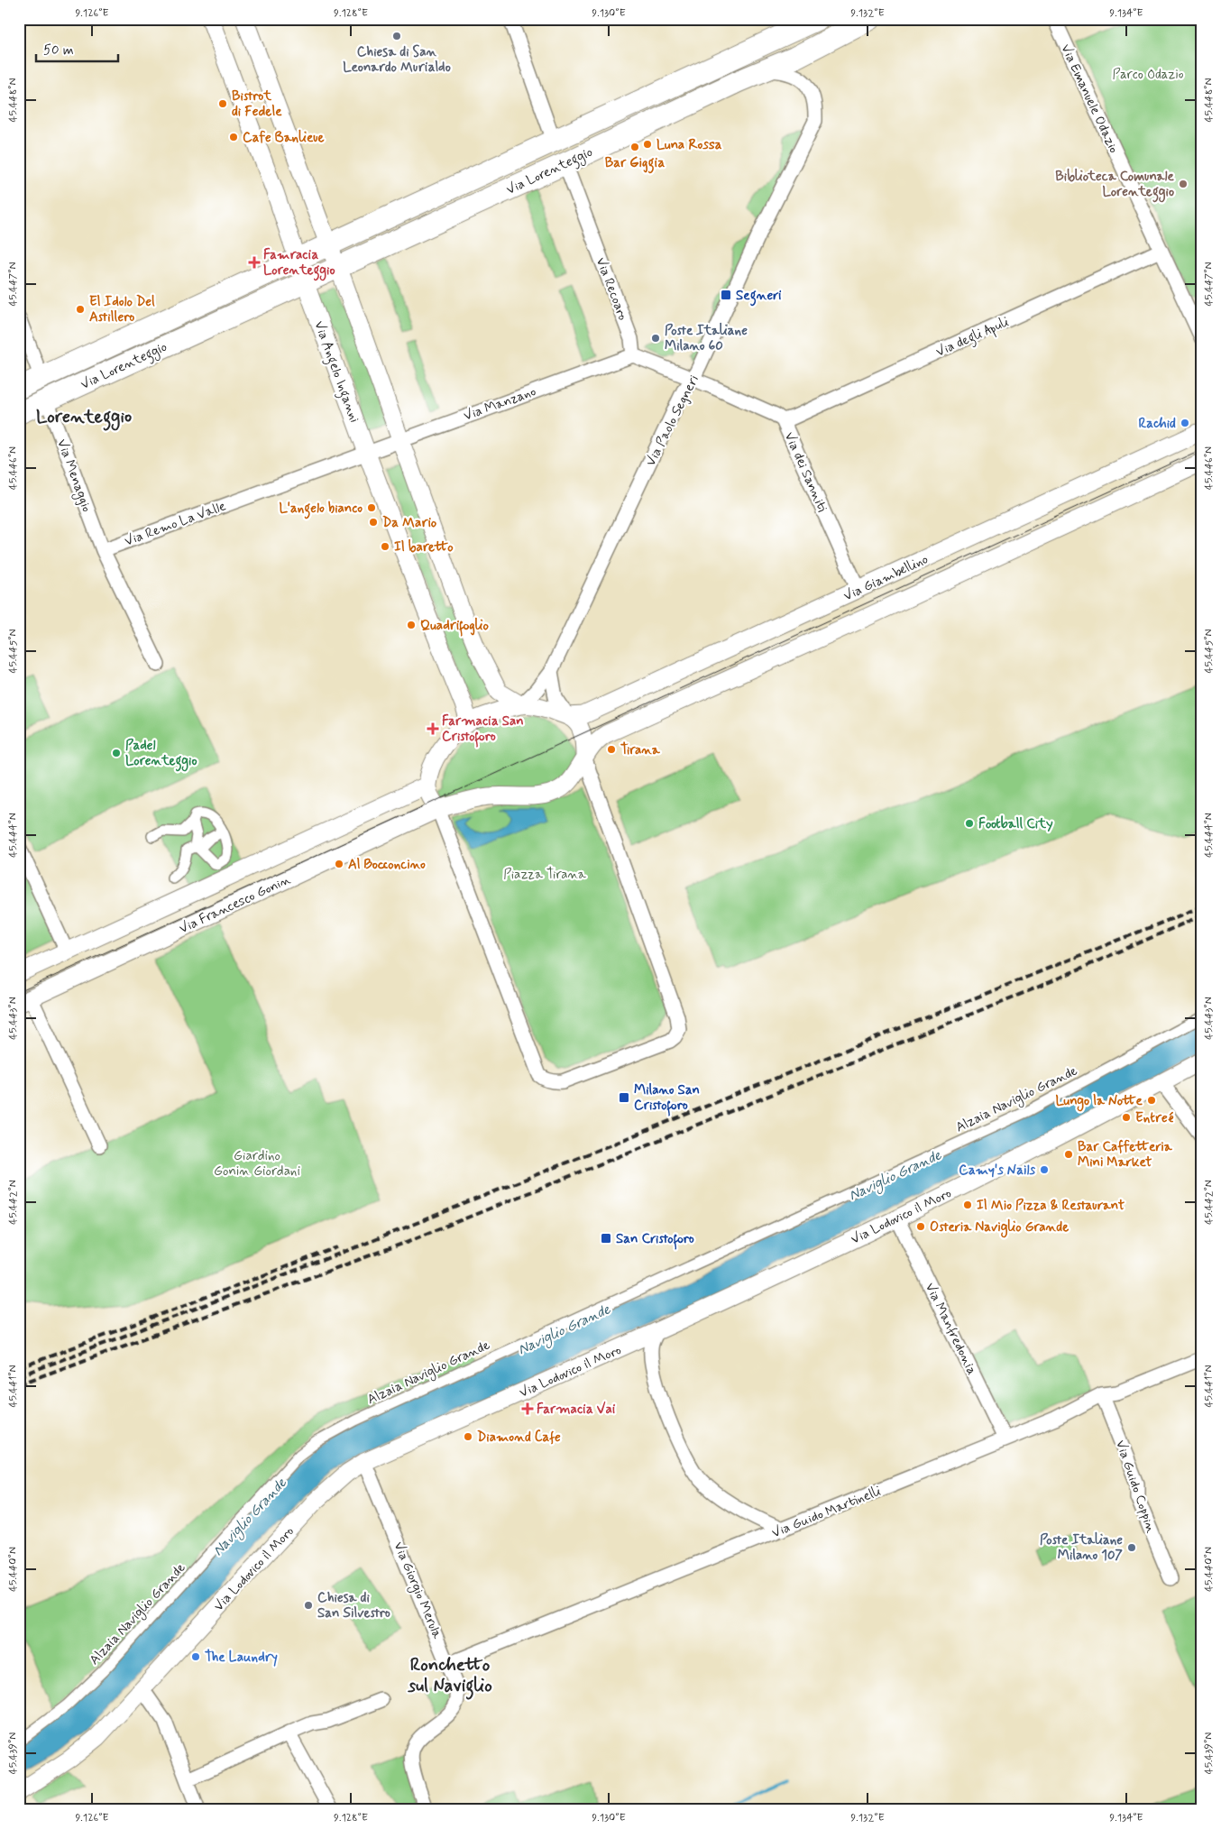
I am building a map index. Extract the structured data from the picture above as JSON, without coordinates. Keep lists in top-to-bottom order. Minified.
{"streets":{"main road":["Via Lorenteggio"],"street":["Via Emanuele Odazio","Via Recoaro","Via degli Apuli","Via Angelo Inganni","Via Manzano","Via Paolo Segneri","Via dei Sanniti","Via Menaggio","Via Remo La Valle","Via Giambellino","Via Francesco Gonin","Alzaia Naviglio Grande","Via Lodovico il Moro","Via Manfredonia","Via Guido Coppin","Via Guido Martinelli","Via Giorgio Merula"]},"crossings":[["Via Emanuele Odazio","Via degli Apuli"],["Via Lorenteggio","Via Recoaro"],["Via Lorenteggio","Via Angelo Inganni"],["Via Lorenteggio","Via Paolo Segneri"],["Via Lorenteggio","Via Menaggio"],["Via Recoaro","Via Manzano"],["Via degli Apuli","Via dei Sanniti"],["Via Angelo Inganni","Via Manzano"],["Via Angelo Inganni","Via Remo La Valle"],["Via Manzano","Via Remo La Valle"],["Via Paolo Segneri","Via dei Sanniti"],["Via dei Sanniti","Via Giambellino"],["Via Menaggio","Via Remo La Valle"],["Via Lodovico il Moro","Via Manfredonia"],["Via Lodovico il Moro","Via Giorgio Merula"],["Via Manfredonia","Via Guido Martinelli"],["Via Guido Coppin","Via Guido Martinelli"],["Via Guido Martinelli","Via Giorgio Merula"]],"districts":["Lorenteggio","Ronchetto sul Naviglio"],"water":["Naviglio Grande"],"parks":["Parco Odazio","Piazza Tirana","Giardino Gonin Giordani"],"places":{"other":["Chiesa di San Leonardo Murialdo","Bistrot di Fedele","Cafe Banlieue","Luna Rossa","Bar Giggia","Biblioteca Comunale Lorenteggio","El Idolo Del Astillero","Poste Italiane Milano 60","Rachid","L'angelo bianco","Da Mario","Il baretto","Quadrifoglio","Tirana","Padel Lorenteggio","Football City","Al Bocconcino","Lungo la Notte","Entreé","Bar Caffetteria Mini Market","Camy's Nails","Il Mio Pizza & Restaurant","Osteria Naviglio Grande","Diamond Cafe","Poste Italiane Milano 107","Chiesa di San Silvestro","The Laundry"],"health":["Famracia Lorenteggio","Farmacia San Cristoforo","Farmacia Vai"],"transit":["Segneri","Milano San Cristoforo","San Cristoforo"]},"scale_bar":"50 m","coordinates":["9.126°E","9.128°E","9.130°E","9.132°E","9.134°E","45.448°N","45.447°N","45.446°N","45.445°N","45.444°N","45.443°N","45.442°N","45.441°N","45.440°N","45.439°N"]}
